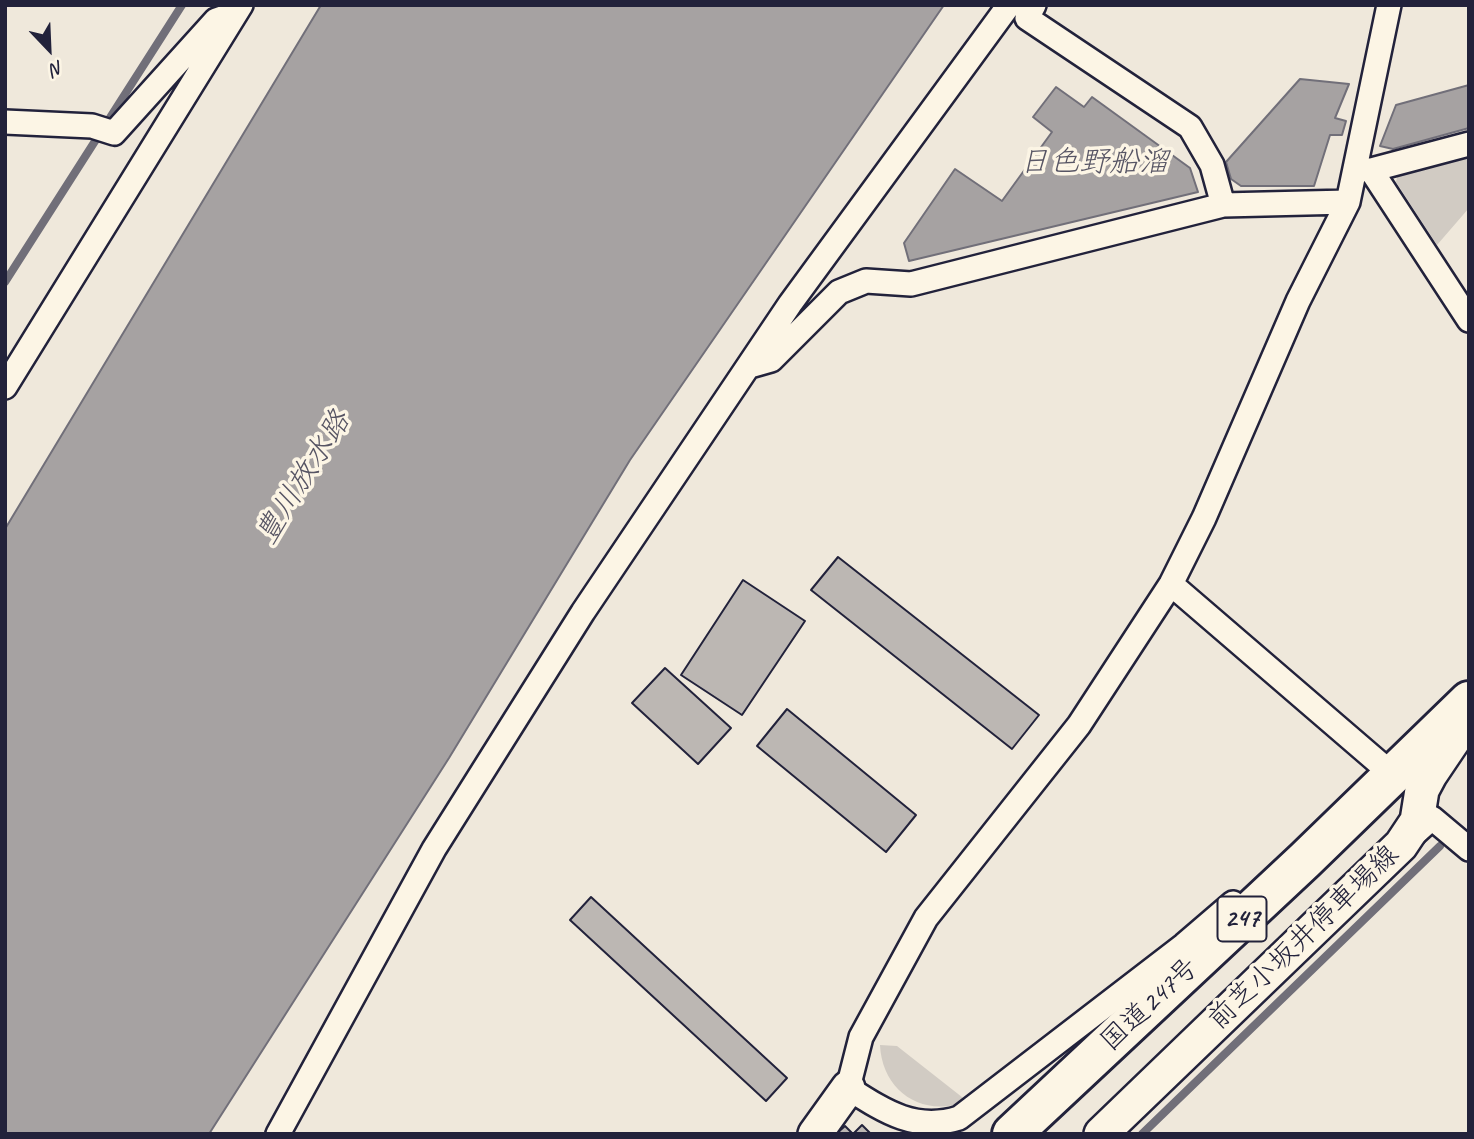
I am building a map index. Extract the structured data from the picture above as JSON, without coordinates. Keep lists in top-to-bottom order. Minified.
{"streets":{"highway":["247","国道247号"],"main road":["前芝小坂井停車場線"]},"water":["日色野船溜","豊川放水路"],"north":"bottom right"}
